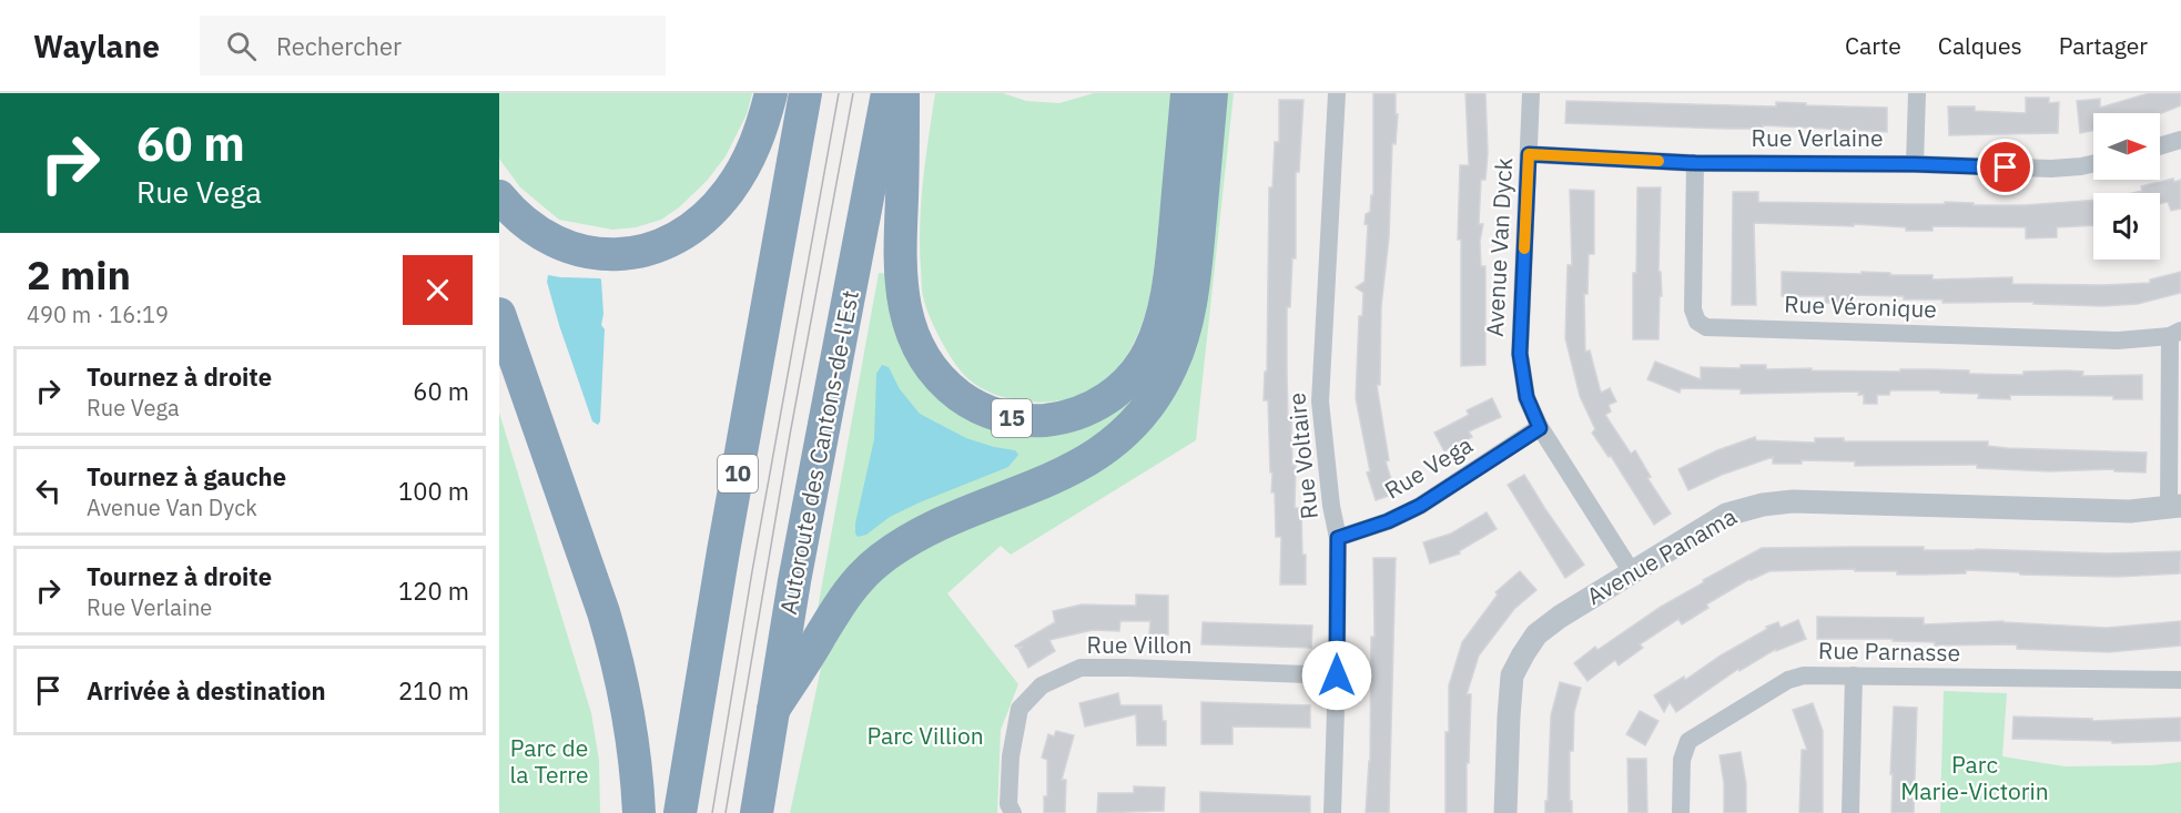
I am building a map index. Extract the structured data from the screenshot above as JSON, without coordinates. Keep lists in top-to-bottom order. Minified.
{"streets":{"highway":["15","Autoroute des Cantons-de-l'Est","10"],"street":["Rue Verlaine","Avenue Van Dyck","Rue Véronique","Rue Voltaire","Rue Vega","Avenue Panama","Rue Villon","Rue Parnasse"]},"crossings":[["Rue Verlaine","Avenue Van Dyck"],["Rue Verlaine","Rue Véronique"],["Avenue Van Dyck","Rue Vega"],["Avenue Van Dyck","Avenue Panama"],["Rue Voltaire","Rue Vega"],["Rue Voltaire","Rue Villon"]],"parks":["Parc Villion","Parc de la Terre","Parc Marie-Victorin"],"north":"right","page":{"header":"Waylane","search":"Rechercher","nav":["Carte","Calques","Partager"],"turn":["60 m","Rue Vega"],"heading":["2 min","490 m · 16:19"],"list":[{"name":"Tournez à droite","note":"Rue Vega","value":"60 m"},{"name":"Tournez à gauche","note":"Avenue Van Dyck","value":"100 m"},{"name":"Tournez à droite","note":"Rue Verlaine","value":"120 m"},{"name":"Arrivée à destination","value":"210 m"}]}}
